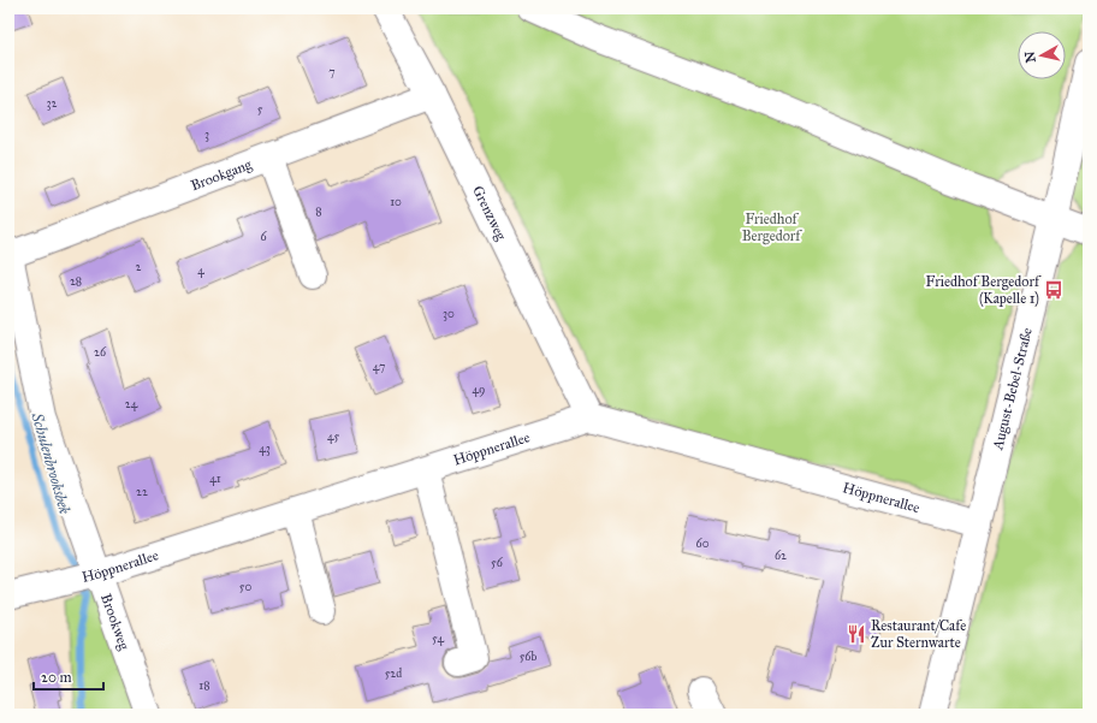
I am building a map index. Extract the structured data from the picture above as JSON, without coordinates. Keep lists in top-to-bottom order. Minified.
{"streets":{"street":["Brookgang","Grenzweg","August-Bebel-Straße","Höppnerallee","Brookweg"]},"crossings":[["Brookgang","Grenzweg"],["Brookgang","Brookweg"],["Grenzweg","Höppnerallee"],["August-Bebel-Straße","Höppnerallee"],["Höppnerallee","Brookweg"]],"water":["Schulenbrooksbek"],"parks":["Friedhof Bergedorf"],"places":{"bus stop":["Friedhof Bergedorf (Kapelle 1)"],"restaurant":["Restaurant/Cafe Zur Sternwarte"]},"house_numbers":["7","32","5","3","10","8","6","2","4","28","30","26","47","49","24","45","43","41","22","60","62","56","50","54","56b","52d","18"],"scale_bar":"20 m","north":"left"}
